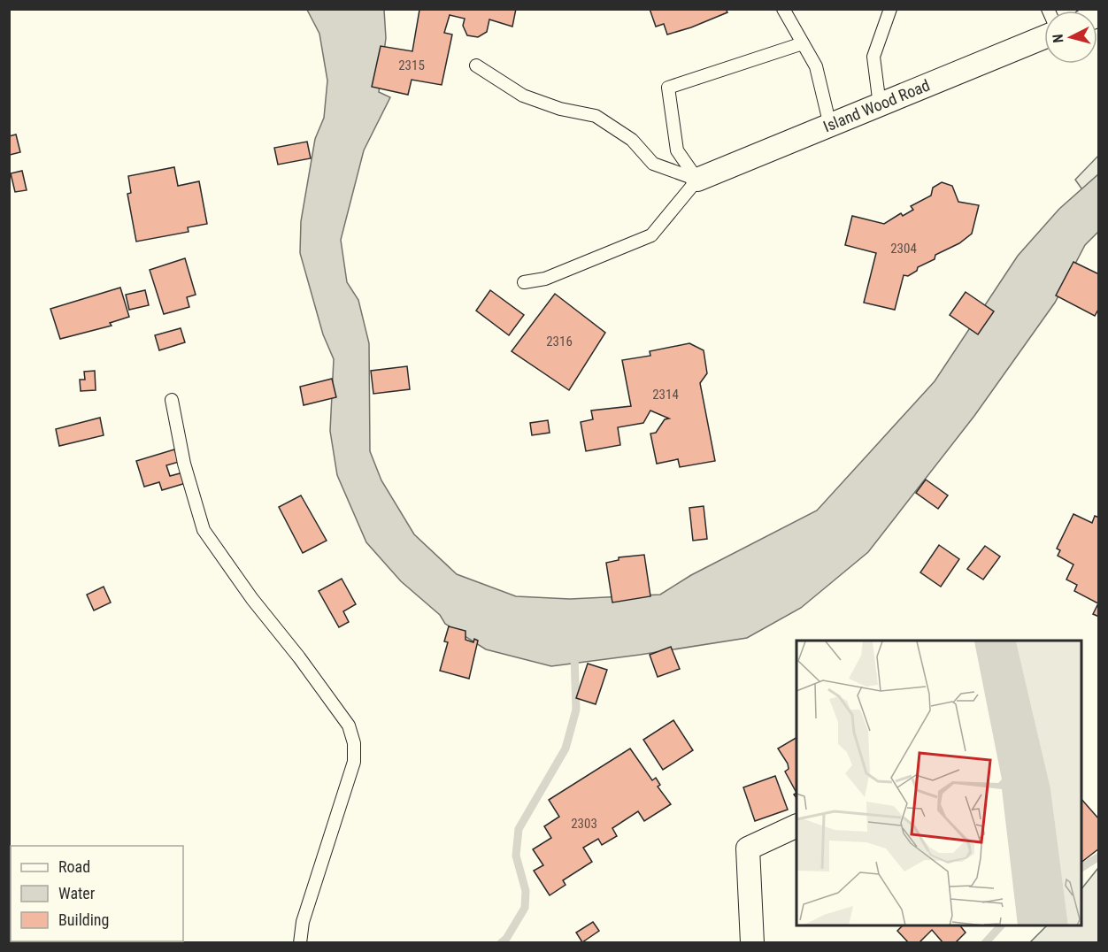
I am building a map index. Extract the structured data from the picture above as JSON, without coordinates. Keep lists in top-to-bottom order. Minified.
{"streets":{"street":["Island Wood Road"]},"house_numbers":["2315","2304","2316","2314","2303"],"legend":["Road","Water","Building"],"north":"left"}
